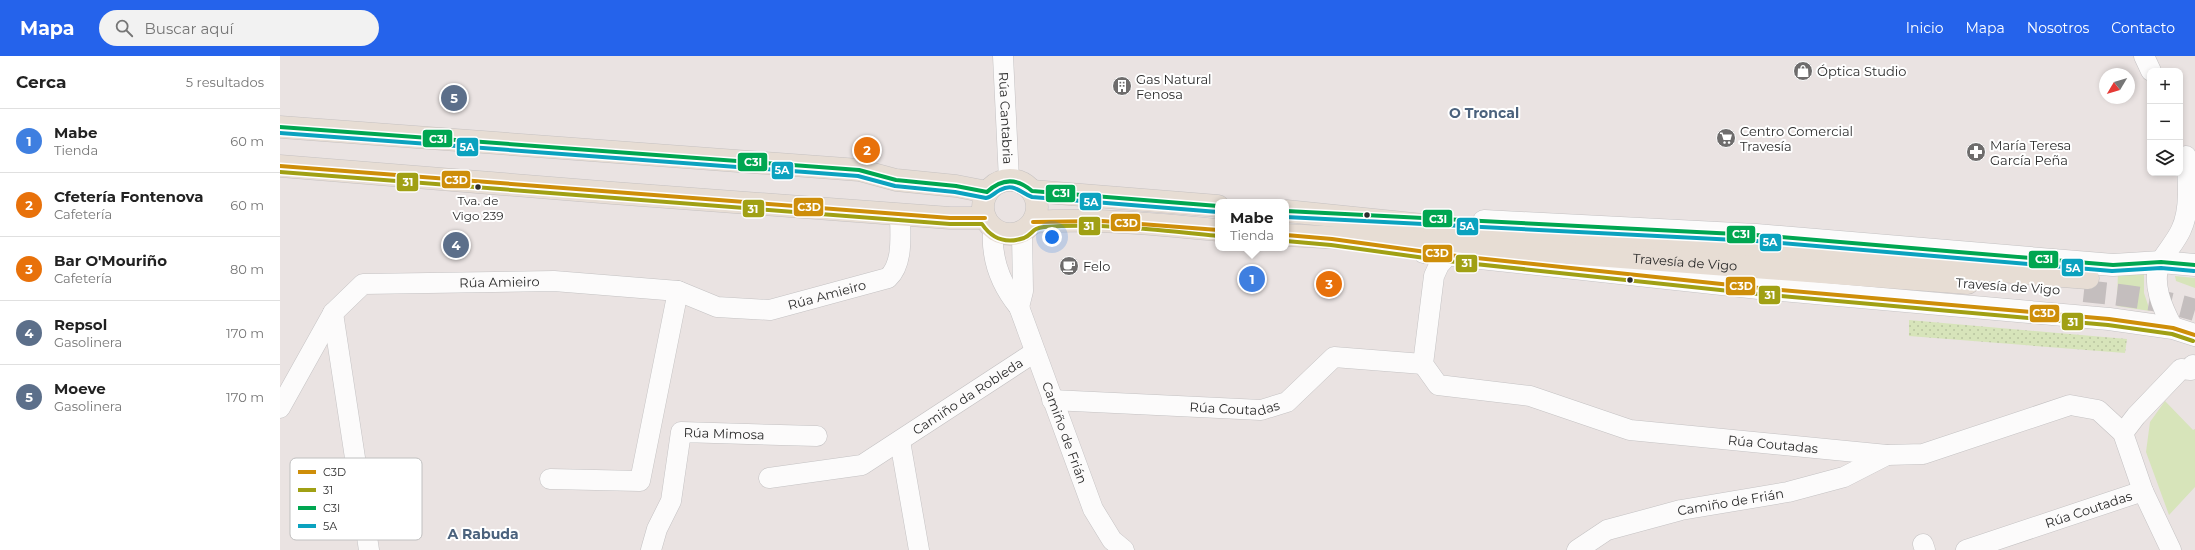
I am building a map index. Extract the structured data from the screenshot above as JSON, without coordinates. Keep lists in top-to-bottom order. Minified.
{"streets":{"main road":["Travesía de Vigo"],"street":["Rúa Cantabria","Rúa Amieiro","Camiño da Robleda","Rúa Coutadas","Camiño de Frián","Rúa Mimosa"]},"crossings":[["Rúa Cantabria","Camiño de Frián"],["Camiño da Robleda","Camiño de Frián"],["Rúa Coutadas","Camiño de Frián"]],"districts":["O Troncal","A Rabuda"],"places":{"shop":["Óptica Studio"],"building":["Gas Natural Fenosa"],"supermarket":["Centro Comercial Travesía"],"pharmacy":["María Teresa García Peña"],"other":["Tva. de Vigo 239"],"cafe":["Felo"]},"lines":["transit line C3I","transit line 5A","transit line C3D","transit line 31"],"legend":["C3D","31","C3I","5A"],"north":"bottom left","page":{"header":"Mapa","search":"Buscar aquí","nav":["Inicio","Mapa","Nosotros","Contacto"],"heading":["Cerca","5 resultados"],"map_buttons":["+","−"],"pins":["5","2","4","1","3"],"list":[{"mark":"1","name":"Mabe","note":"Tienda","value":"60 m"},{"mark":"2","name":"Cfetería Fontenova","note":"Cafetería","value":"60 m"},{"mark":"3","name":"Bar O'Mouriño","note":"Cafetería","value":"80 m"},{"mark":"4","name":"Repsol","note":"Gasolinera","value":"170 m"},{"mark":"5","name":"Moeve","note":"Gasolinera","value":"170 m"}],"popup":["Mabe","Tienda"]}}
